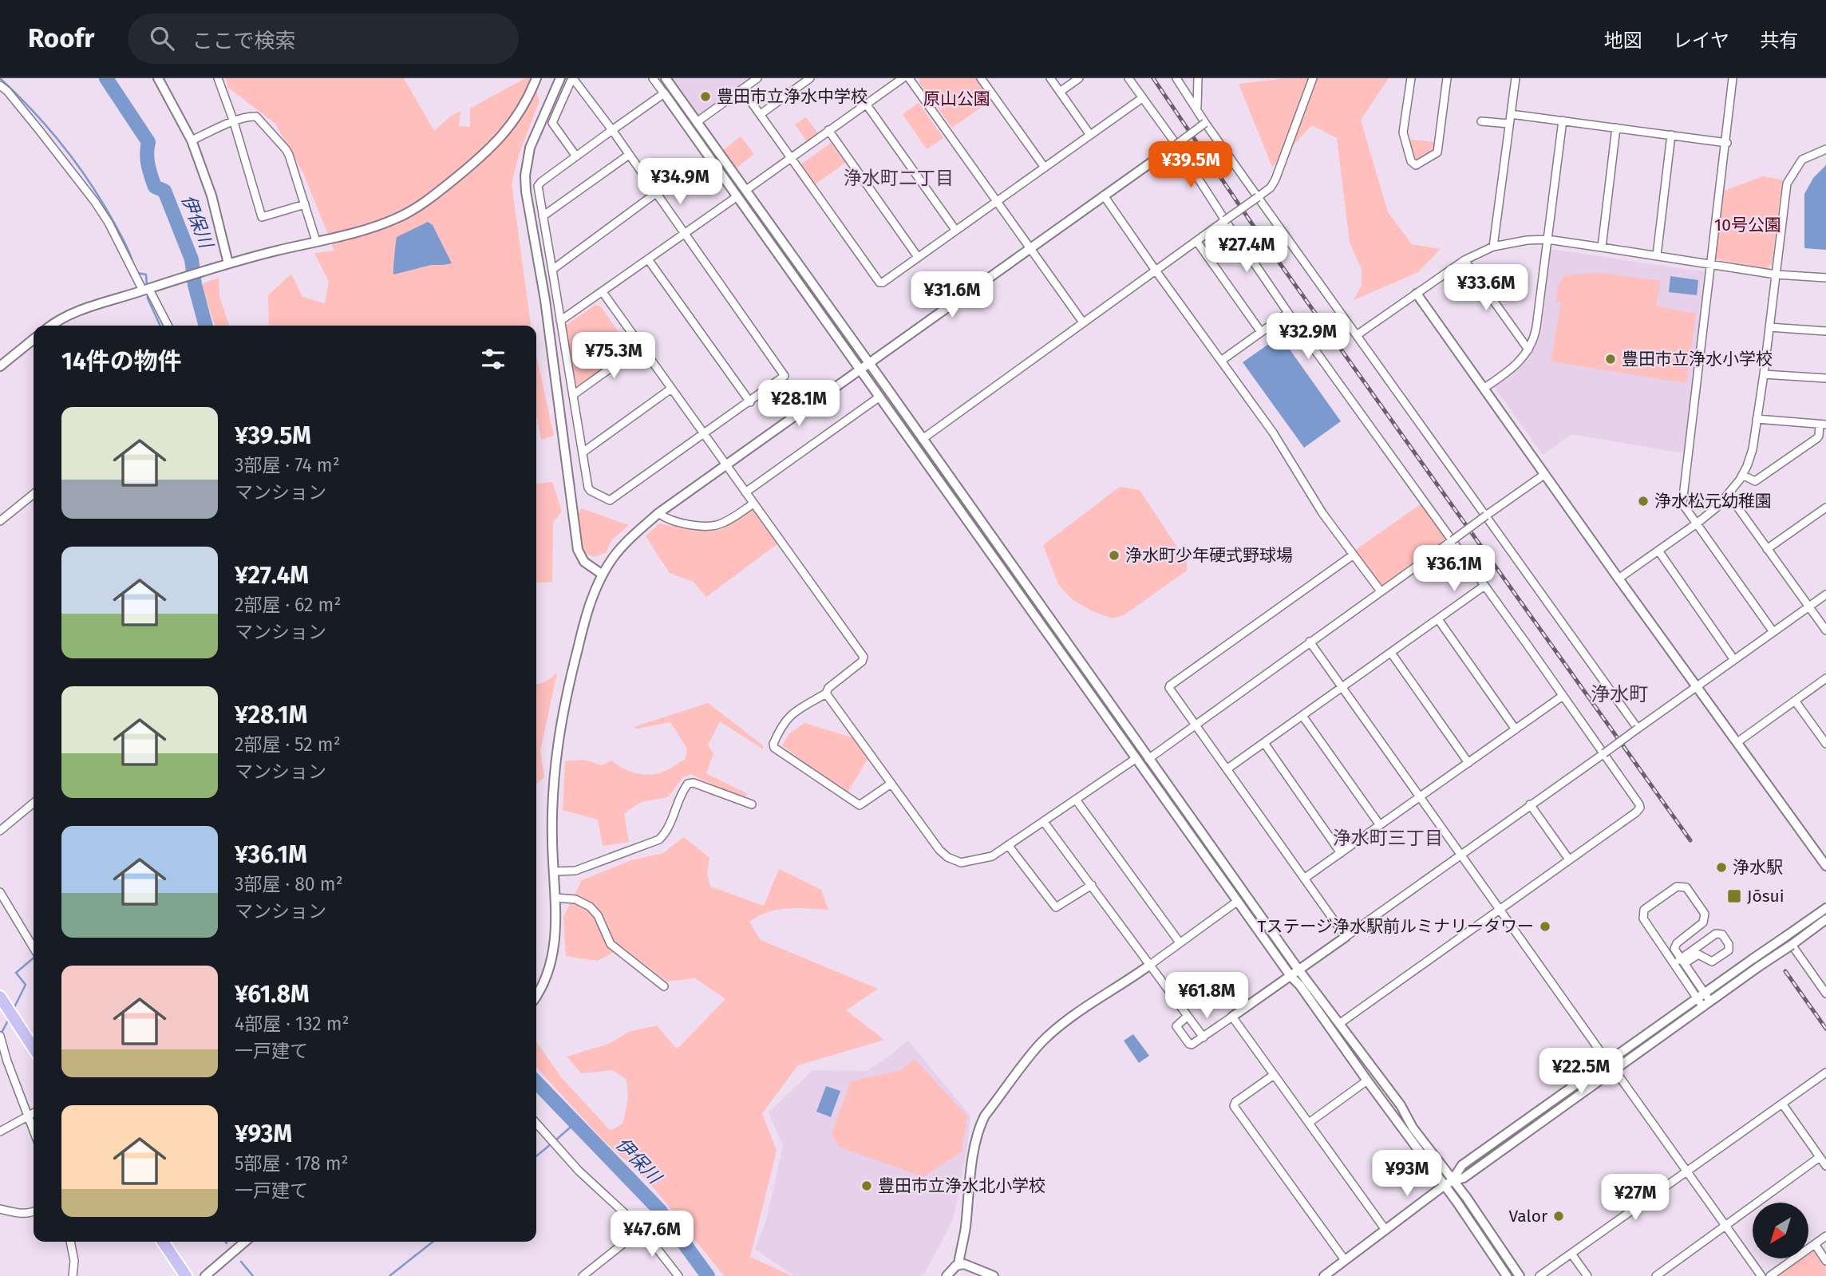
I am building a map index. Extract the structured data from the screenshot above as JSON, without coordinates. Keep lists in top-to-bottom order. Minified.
{"districts":["浄水町二丁目","浄水町","浄水町三丁目"],"water":["伊保川"],"parks":["原山公園","10号公園"],"places":{"other":["豊田市立浄水中学校","豊田市立浄水小学校","浄水松元幼稚園","浄水町少年硬式野球場","浄水駅","Tステージ浄水駅前ルミナリータワー","豊田市立浄水北小学校","Valor"],"transit":["Jōsui"]},"north":"bottom left","page":{"header":"Roofr","search":"ここで検索","nav":["地図","レイヤ","共有"],"price":["¥39.5M","¥34.9M","¥27.4M","¥33.6M","¥31.6M","¥32.9M","¥75.3M","¥28.1M","¥36.1M","¥61.8M","¥22.5M","¥93M","¥27M","¥47.6M"],"heading":"14件の物件","list":[{"name":"¥39.5M","note":"3部屋 · 74 m² · マンション"},{"name":"¥27.4M","note":"2部屋 · 62 m² · マンション"},{"name":"¥28.1M","note":"2部屋 · 52 m² · マンション"},{"name":"¥36.1M","note":"3部屋 · 80 m² · マンション"},{"name":"¥61.8M","note":"4部屋 · 132 m² · 一戸建て"},{"name":"¥93M","note":"5部屋 · 178 m² · 一戸建て"}]}}
